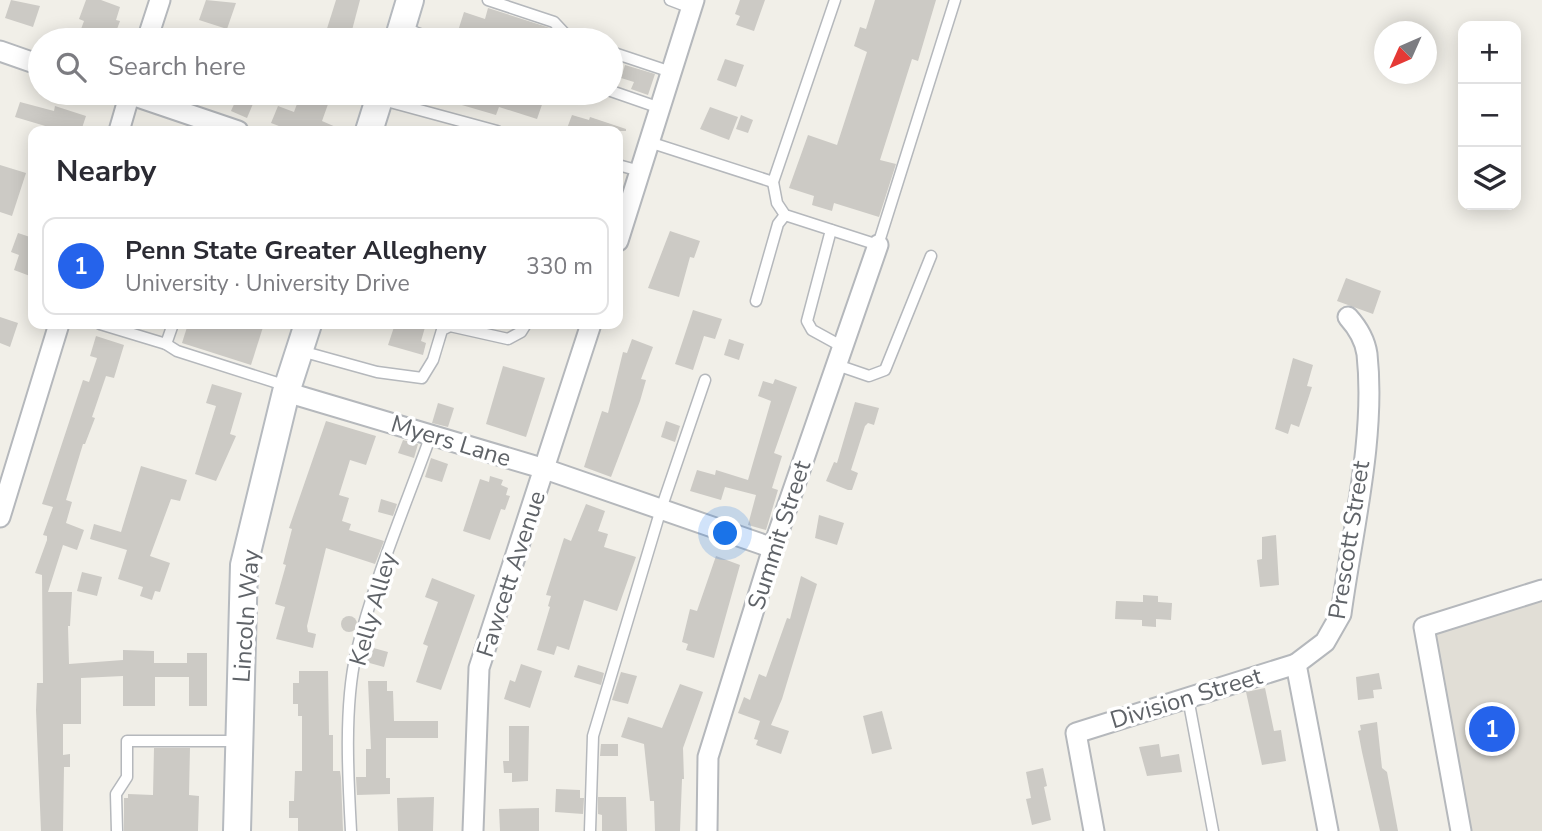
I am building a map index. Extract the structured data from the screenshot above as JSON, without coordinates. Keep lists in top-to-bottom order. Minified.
{"streets":{"main road":["Lincoln Way"],"street":["Myers Lane","Summit Street","Prescott Street","Fawcett Avenue","Division Street"],"lane":["Kelly Alley"]},"crossings":[["Myers Lane","Summit Street"],["Myers Lane","Fawcett Avenue"],["Myers Lane","Kelly Alley"],["Myers Lane","Lincoln Way"],["Prescott Street","Division Street"]],"north":"bottom left","page":{"map_buttons":["+","−"],"search":"Search here","heading":"Nearby","list":[{"mark":"1","name":"Penn State Greater Allegheny","note":"University · University Drive","value":"330 m"}],"pins":"1"}}
